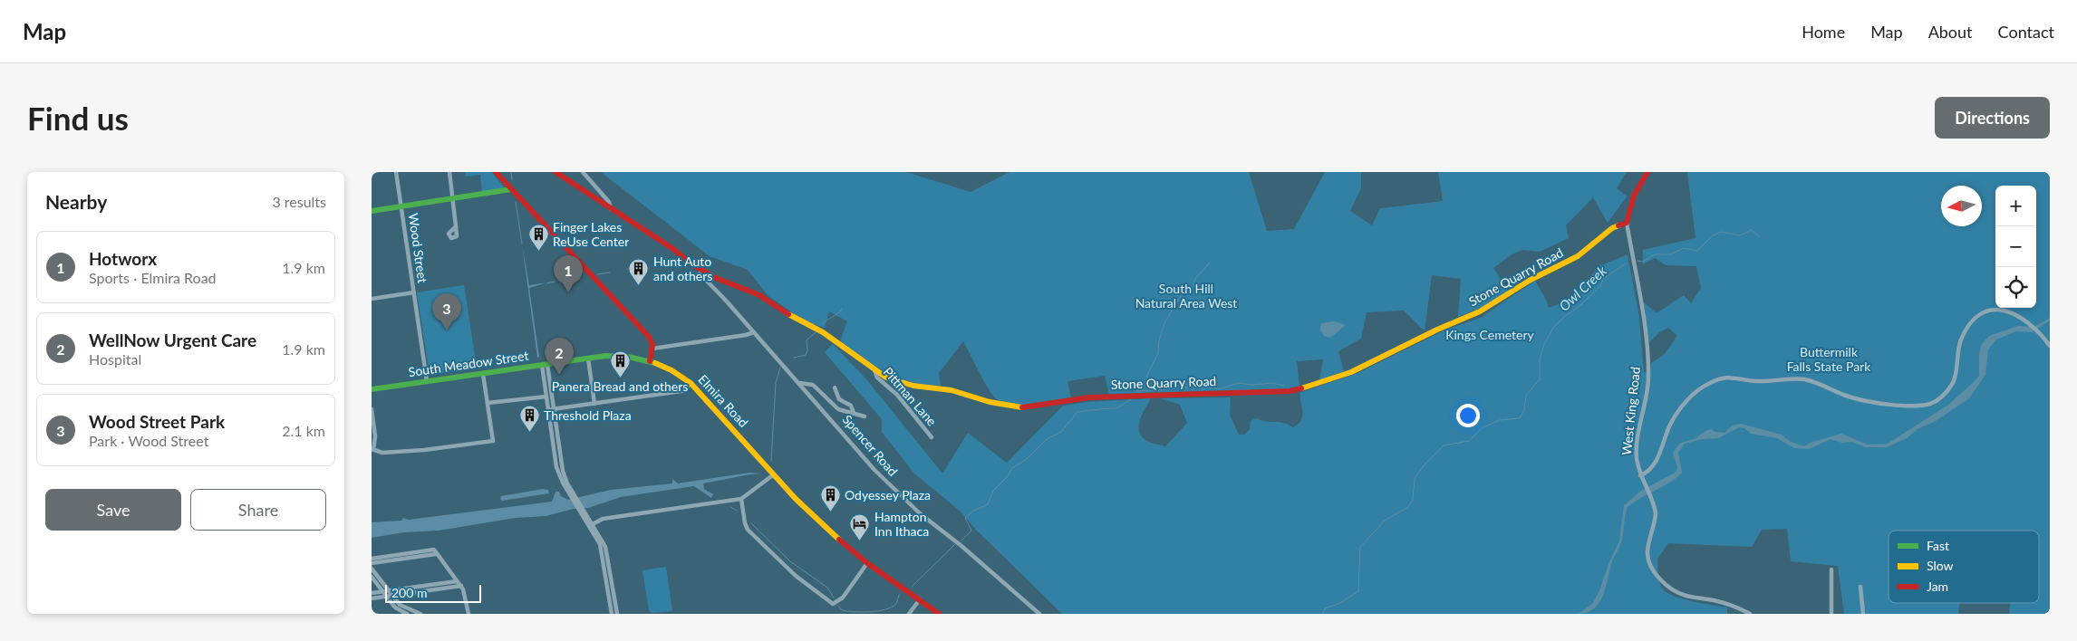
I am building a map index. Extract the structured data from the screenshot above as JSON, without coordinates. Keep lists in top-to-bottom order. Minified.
{"streets":{"main road":["Stone Quarry Road","South Meadow Street","Elmira Road","West King Road"],"street":["Wood Street","Pittman Lane","Spencer Road"]},"crossings":[["Wood Street","South Meadow Street"],["Stone Quarry Road","Pittman Lane"],["Stone Quarry Road","West King Road"],["South Meadow Street","Elmira Road"]],"water":["Owl Creek"],"parks":["South Hill Natural Area West","Kings Cemetery","Buttermilk Falls State Park"],"places":{"building":["Finger Lakes ReUse Center","Hunt Auto and others","Panera Bread and others","Threshold Plaza","Odyessey Plaza"],"hotel":["Hampton Inn Ithaca"]},"legend":["Fast","Slow","Jam"],"scale_bar":"200 m","north":"left","page":{"header":"Map","nav":["Home","Map","About","Contact"],"buttons":["Directions",["Save","Share"]],"title":"Find us","heading":["Nearby","3 results"],"map_buttons":["+","−"],"list":[{"mark":"1","name":"Hotworx","note":"Sports · Elmira Road","value":"1.9 km"},{"mark":"2","name":"WellNow Urgent Care","note":"Hospital","value":"1.9 km"},{"mark":"3","name":"Wood Street Park","note":"Park · Wood Street","value":"2.1 km"}],"pins":["1","3","2"],"scale":"200 m"}}
